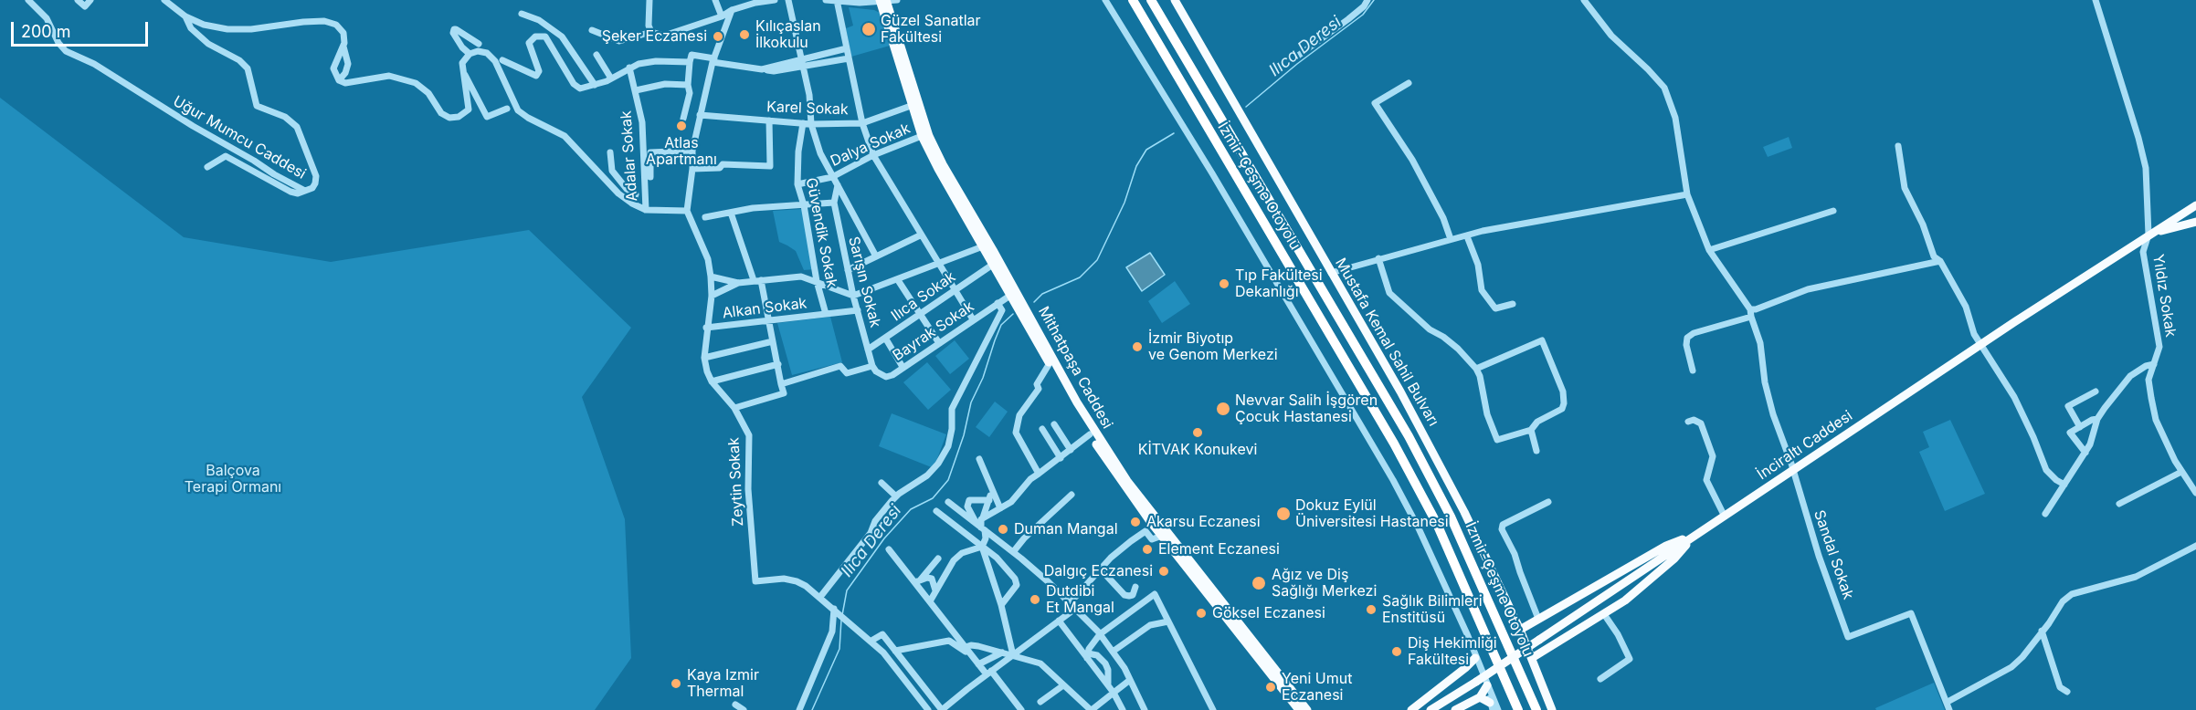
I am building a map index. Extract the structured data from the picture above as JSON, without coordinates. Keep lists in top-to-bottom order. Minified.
{"streets":{"highway":["İzmir-Çeşme Otoyolu"],"main road":["Mustafa Kemal Sahil Bulvarı","Mithatpaşa Caddesi","İnciraltı Caddesi"],"street":["Karel Sokak","Uğur Mumcu Caddesi","Dalya Sokak","Adalar Sokak","Güvendik Sokak","Sarışın Sokak","Yıldız Sokak","Ilıca Sokak","Alkan Sokak","Bayrak Sokak","Zeytin Sokak","Sandal Sokak"]},"crossings":[["Karel Sokak","Güvendik Sokak"],["Karel Sokak","Mithatpaşa Caddesi"],["Karel Sokak","Zeytin Sokak"],["Dalya Sokak","Güvendik Sokak"],["Dalya Sokak","Mithatpaşa Caddesi"],["Güvendik Sokak","Alkan Sokak"],["Sarışın Sokak","Ilıca Sokak"],["Sarışın Sokak","Alkan Sokak"],["Sarışın Sokak","Bayrak Sokak"],["Yıldız Sokak","İnciraltı Caddesi"],["Ilıca Sokak","Mithatpaşa Caddesi"],["Alkan Sokak","Zeytin Sokak"],["Bayrak Sokak","Mithatpaşa Caddesi"],["İnciraltı Caddesi","Sandal Sokak"]],"water":["Ilıca Deresi"],"parks":["Balçova Terapi Ormanı"],"places":["Güzel Sanatlar Fakültesi","Kılıçaslan İlkokulu","Şeker Eczanesi","Atlas Apartmanı","Tıp Fakültesi Dekanlığı","İzmir Biyotıp ve Genom Merkezi","Nevvar Salih İşgören Çocuk Hastanesi","KİTVAK Konukevi","Dokuz Eylül Üniversitesi Hastanesi","Akarsu Eczanesi","Duman Mangal","Element Eczanesi","Dalgıç Eczanesi","Ağız ve Diş Sağlığı Merkezi","Dutdibi Et Mangal","Sağlık Bilimleri Enstitüsü","Göksel Eczanesi","Diş Hekimliği Fakültesi","Kaya Izmir Thermal","Yeni Umut Eczanesi"],"scale_bar":"200 m"}
